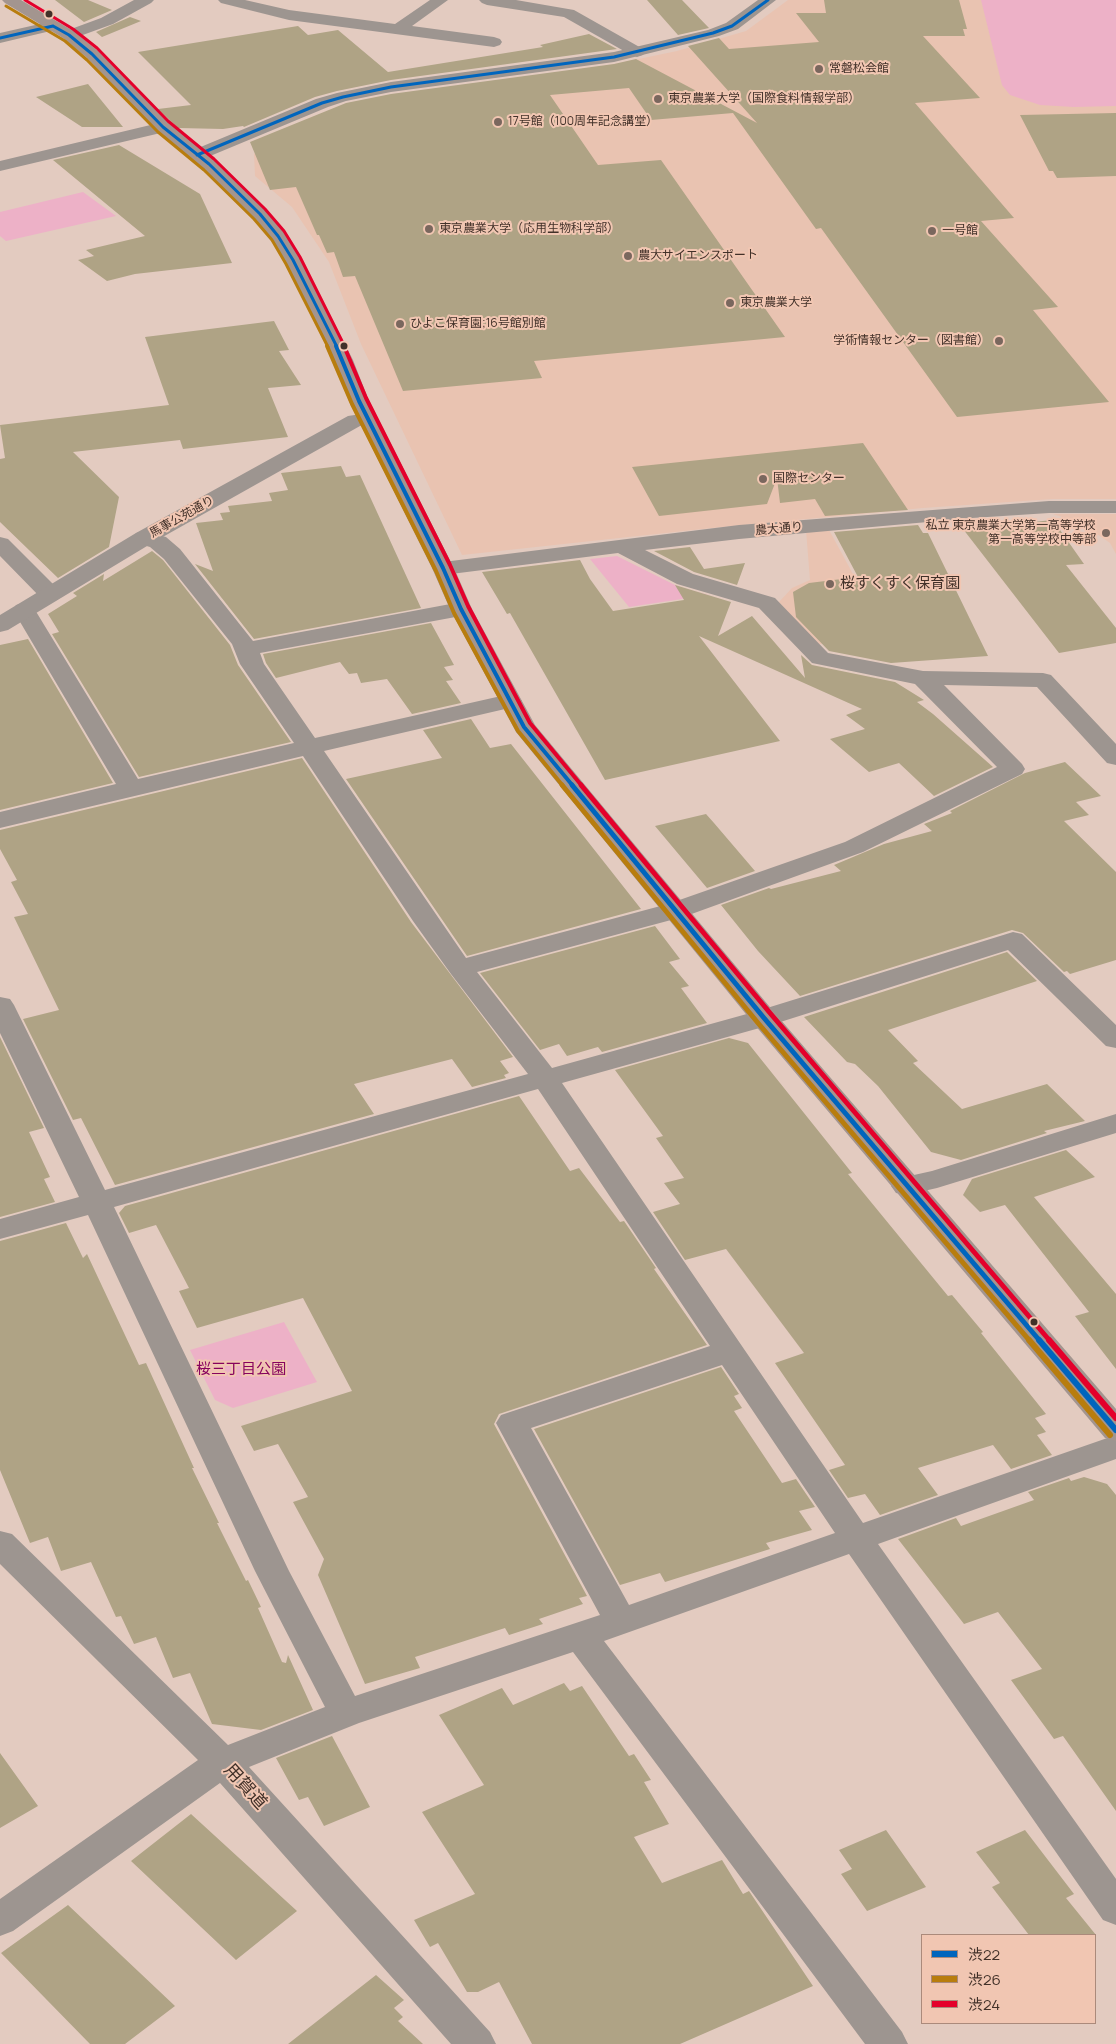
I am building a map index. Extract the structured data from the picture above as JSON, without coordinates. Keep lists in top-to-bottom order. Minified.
{"streets":{"street":["馬事公苑通り","農大通り","用賀道"]},"parks":["桜三丁目公園"],"places":["常磐松会館","東京農業大学（国際食料情報学部）","17号館（100周年記念講堂）","東京農業大学（応用生物科学部）","一号館","農大サイエンスポート","東京農業大学","ひよこ保育園;16号館別館","学術情報センター（図書館）","国際センター","私立 東京農業大学第一高等学校 第一高等学校中等部","桜すくすく保育園"],"lines":["transit line 渋22","transit line 渋24","transit line 渋26"],"legend":["渋22","渋26","渋24"]}
